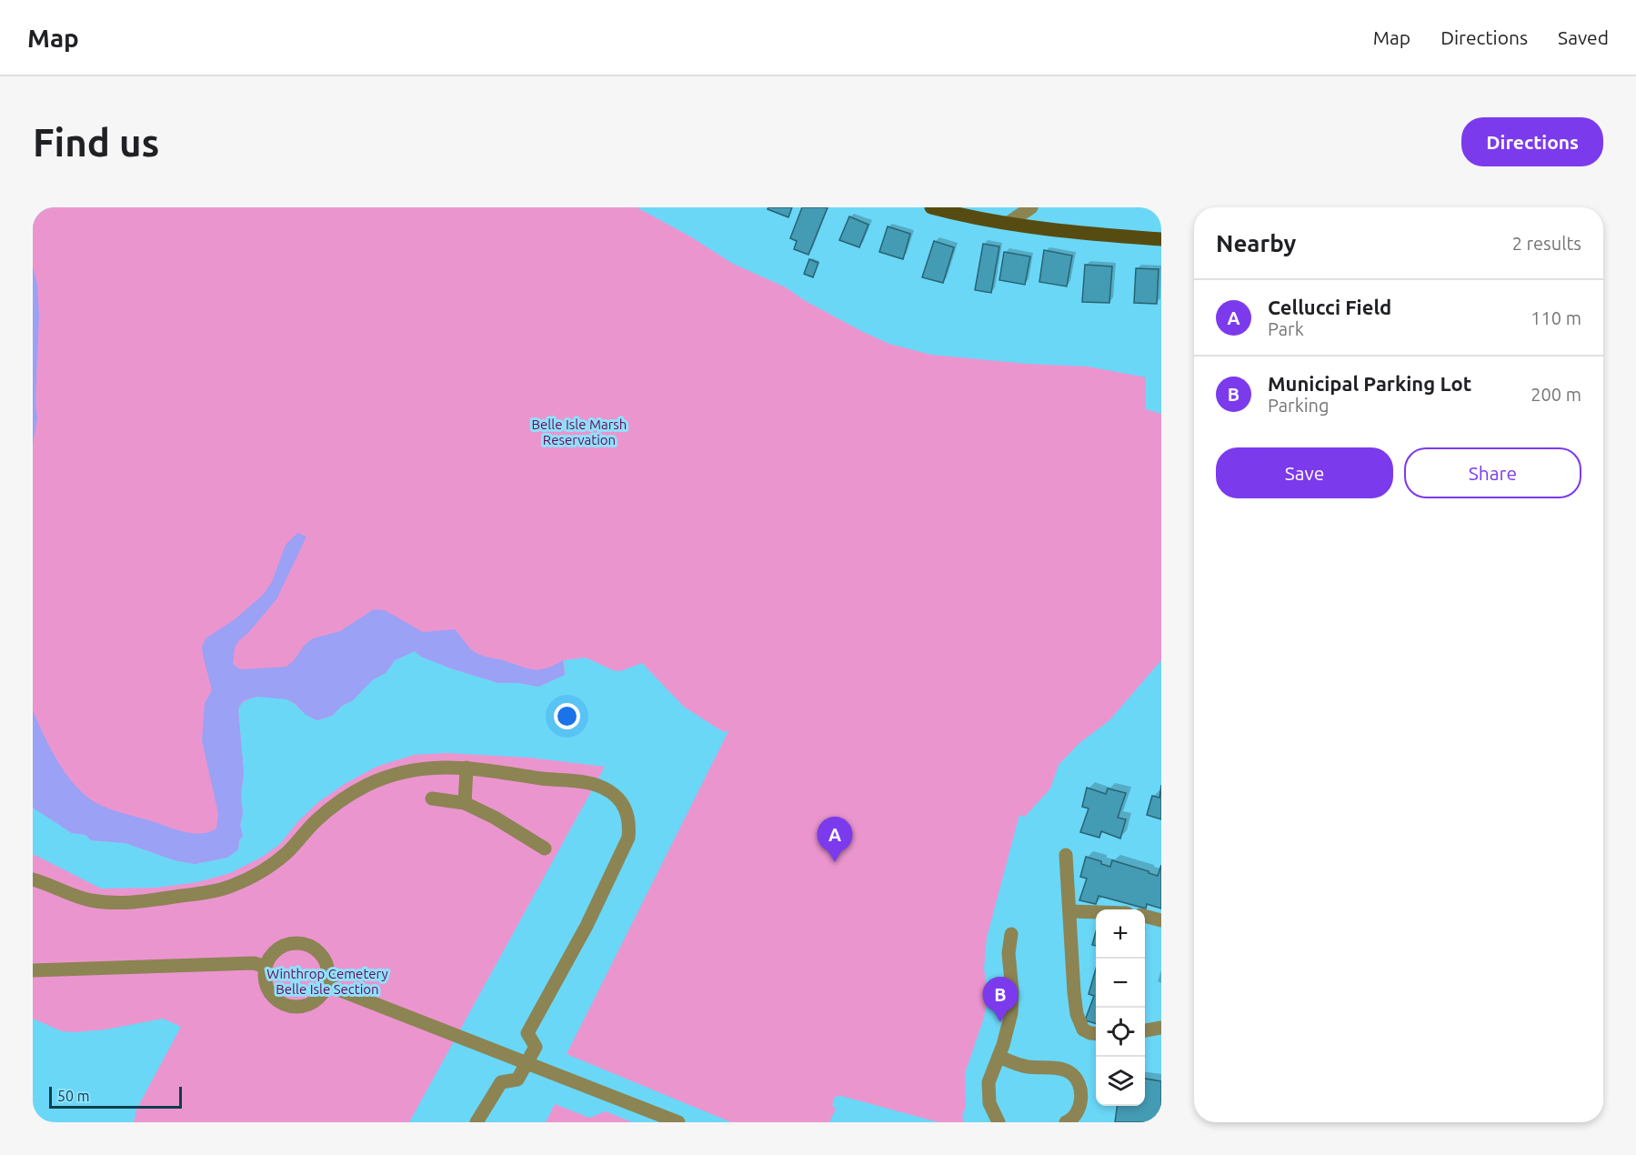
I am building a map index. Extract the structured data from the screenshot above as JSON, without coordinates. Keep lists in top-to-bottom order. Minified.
{"parks":["Belle Isle Marsh Reservation","Winthrop Cemetery Belle Isle Section"],"scale_bar":"50 m","page":{"header":"Map","nav":["Map","Directions","Saved"],"buttons":["Directions",["Save","Share"]],"title":"Find us","heading":["Nearby","2 results"],"list":[{"mark":"A","name":"Cellucci Field","note":"Park","value":"110 m"},{"mark":"B","name":"Municipal Parking Lot","note":"Parking","value":"200 m"}],"pins":["A","B"],"map_buttons":["+","−"],"scale":"50 m"}}
